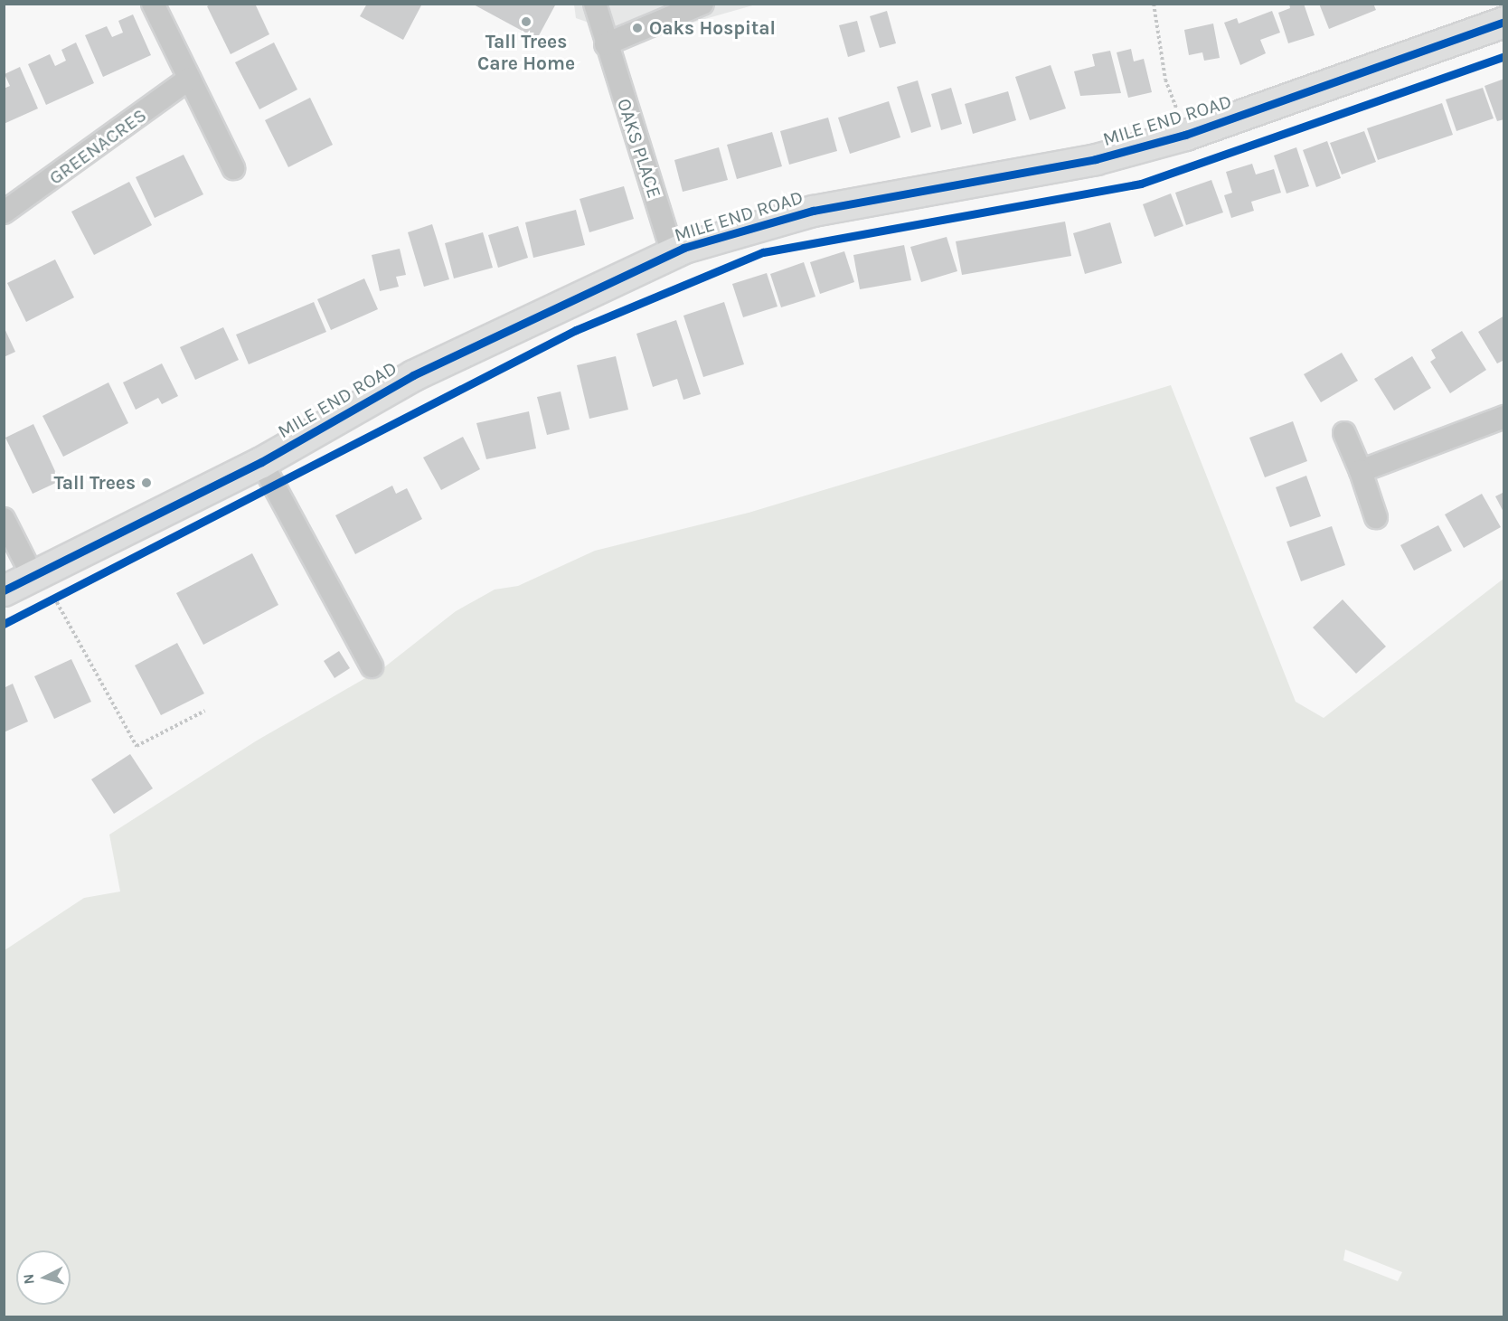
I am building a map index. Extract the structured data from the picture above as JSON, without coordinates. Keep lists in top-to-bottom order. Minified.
{"streets":{"street":["MILE END ROAD","GREENACRES","OAKS PLACE"]},"crossings":[["MILE END ROAD","OAKS PLACE"]],"places":["Tall Trees Care Home","Oaks Hospital","Tall Trees"],"north":"left"}
